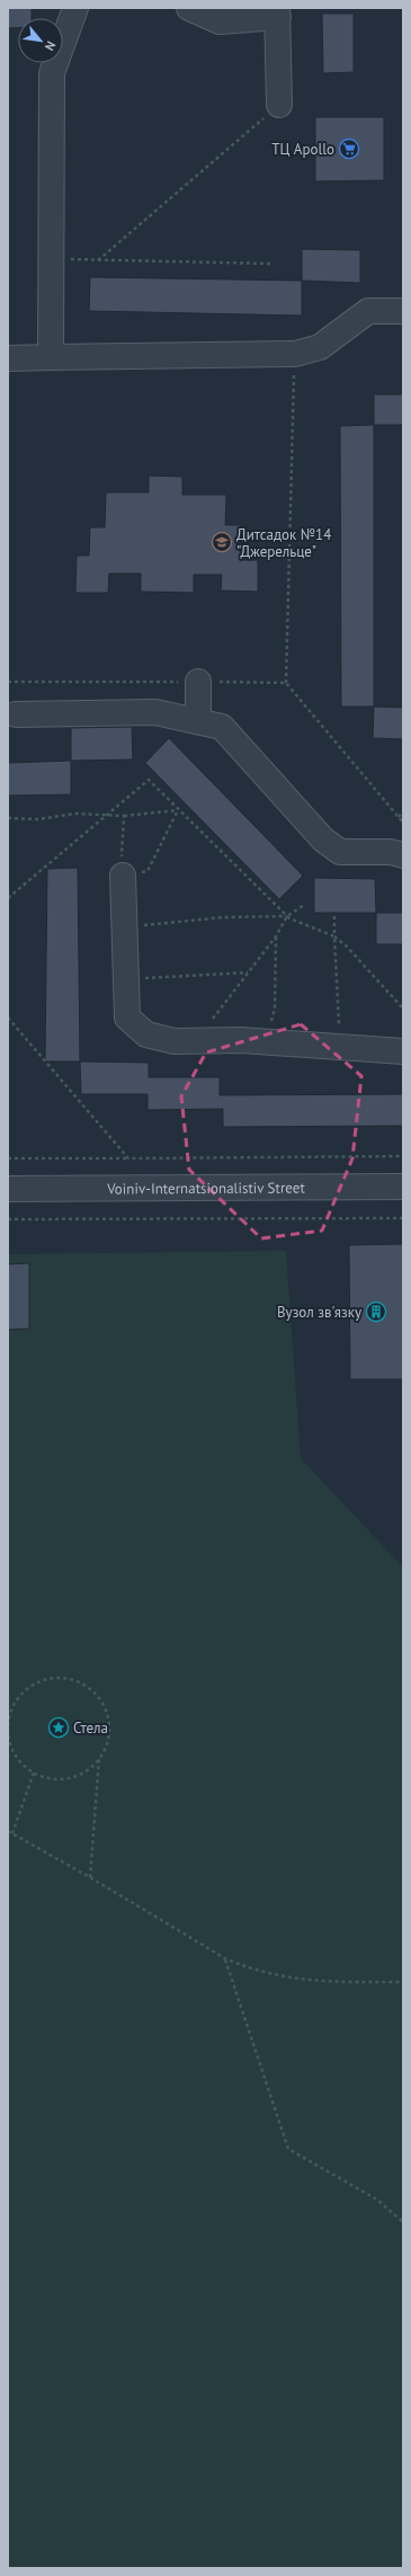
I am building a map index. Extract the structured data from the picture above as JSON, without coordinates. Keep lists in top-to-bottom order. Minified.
{"streets":{"street":["Voiniv-Internatsionalistiv Street"]},"places":{"supermarket":["ТЦ Apollo"],"school or university":["Дитсадок №14 \"Джерельце\""],"building":["Вузол зв'язку"],"place":["Стела"]},"north":"bottom right"}
